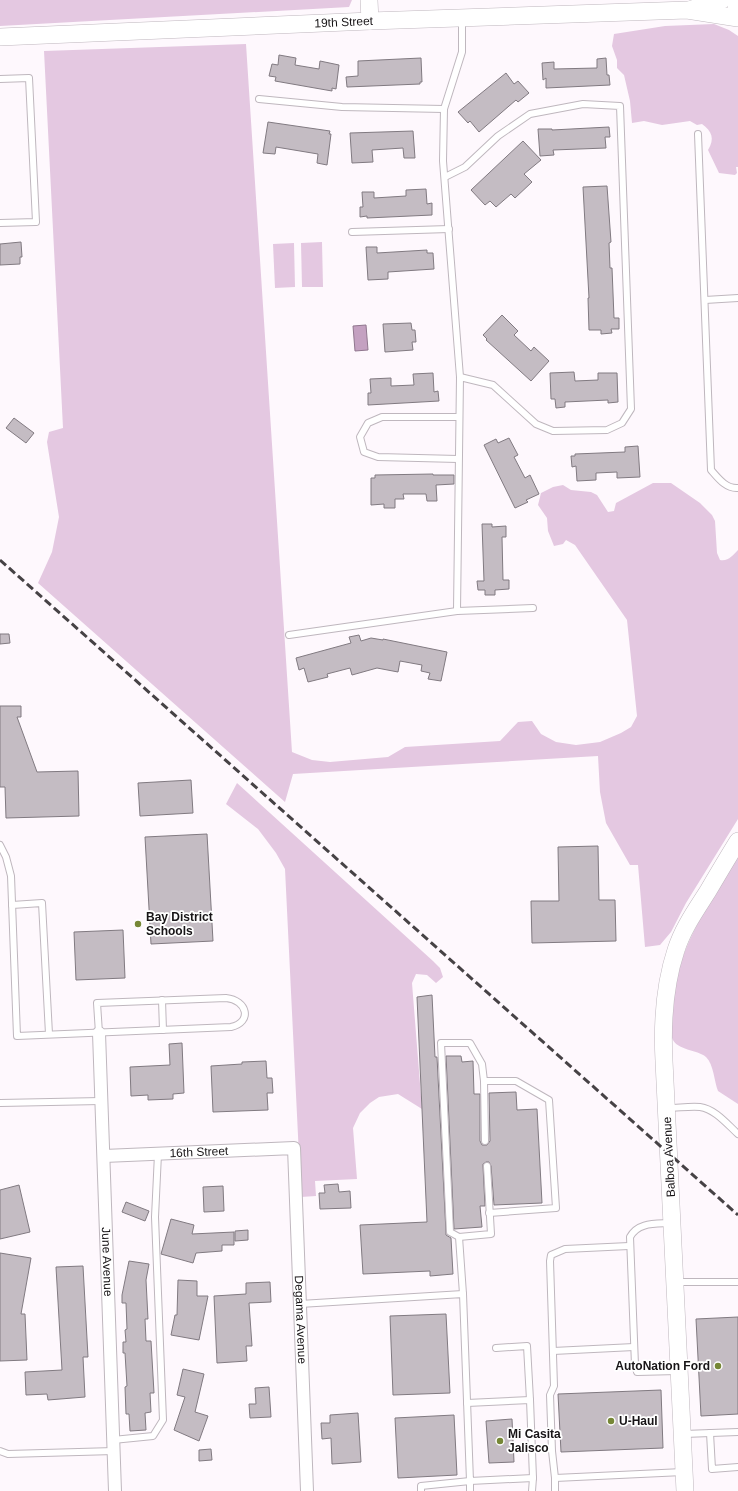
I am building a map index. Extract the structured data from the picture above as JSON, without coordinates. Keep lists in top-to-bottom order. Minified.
{"streets":{"main road":["19th Street","Balboa Avenue"],"street":["16th Street","June Avenue","Degama Avenue"]},"crossings":[["16th Street","June Avenue"],["16th Street","Degama Avenue"]],"places":["Bay District Schools","AutoNation Ford","U-Haul","Mi Casita Jalisco"]}
